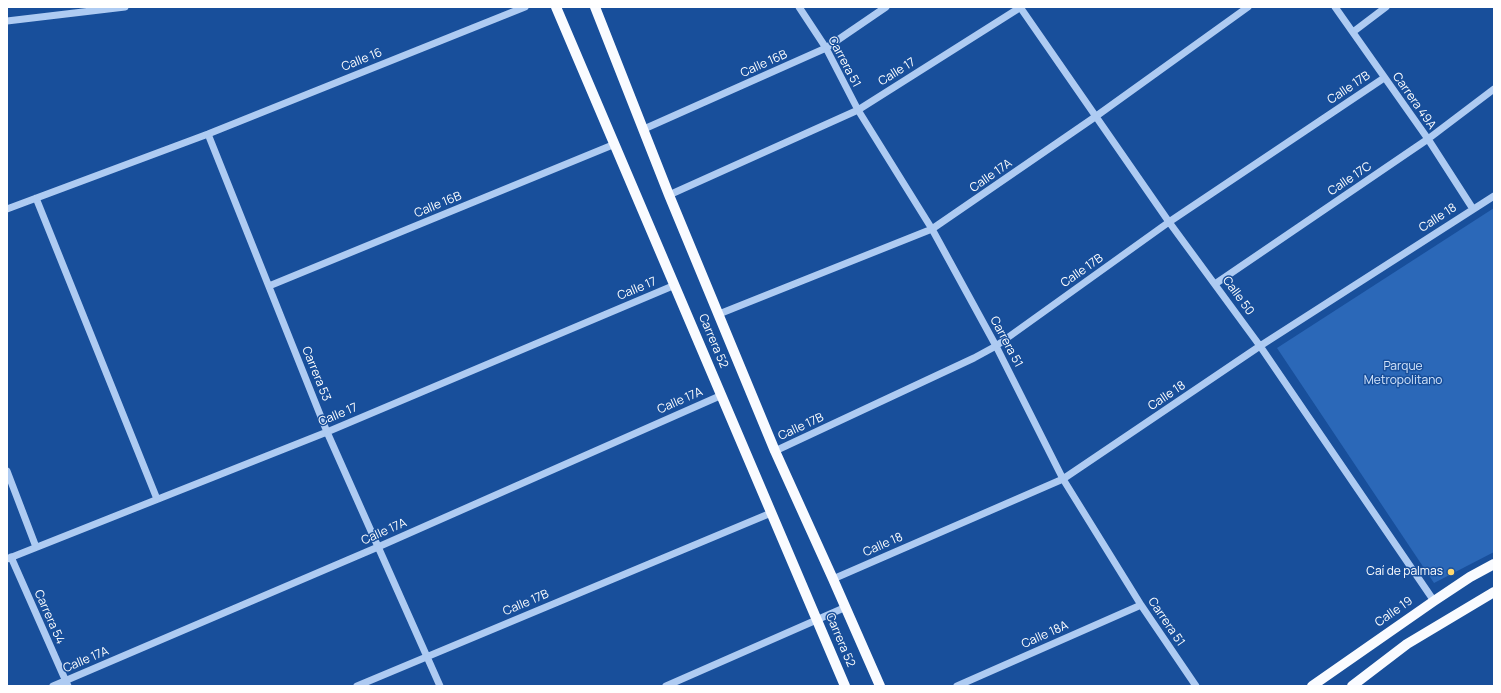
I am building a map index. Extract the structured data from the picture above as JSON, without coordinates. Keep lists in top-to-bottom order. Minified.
{"streets":{"main road":["Carrera 52","Calle 19"],"street":["Calle 16","Carrera 51","Calle 16B","Calle 17","Calle 17B","Carrera 49A","Calle 17A","Calle 17C","Calle 18","Calle 50","Carrera 53","Carrera 54","Calle 18A"]},"crossings":[["Calle 16","Carrera 53"],["Carrera 51","Calle 16B"],["Carrera 51","Calle 17"],["Carrera 51","Calle 17B"],["Carrera 51","Calle 17A"],["Carrera 51","Calle 18"],["Carrera 51","Calle 18A"],["Calle 16B","Carrera 52"],["Calle 16B","Carrera 53"],["Calle 17","Calle 50"],["Calle 17","Carrera 52"],["Calle 17","Carrera 53"],["Calle 17","Carrera 54"],["Calle 17B","Carrera 49A"],["Calle 17B","Calle 50"],["Calle 17B","Carrera 52"],["Calle 17B","Carrera 53"],["Carrera 49A","Calle 17C"],["Carrera 49A","Calle 18"],["Calle 17A","Calle 50"],["Calle 17A","Carrera 52"],["Calle 17A","Carrera 53"],["Calle 17A","Carrera 54"],["Calle 17C","Calle 50"],["Calle 18","Calle 50"],["Calle 18","Carrera 52"],["Calle 50","Calle 19"]],"parks":["Parque Metropolitano"],"places":["Caí de palmas"]}
